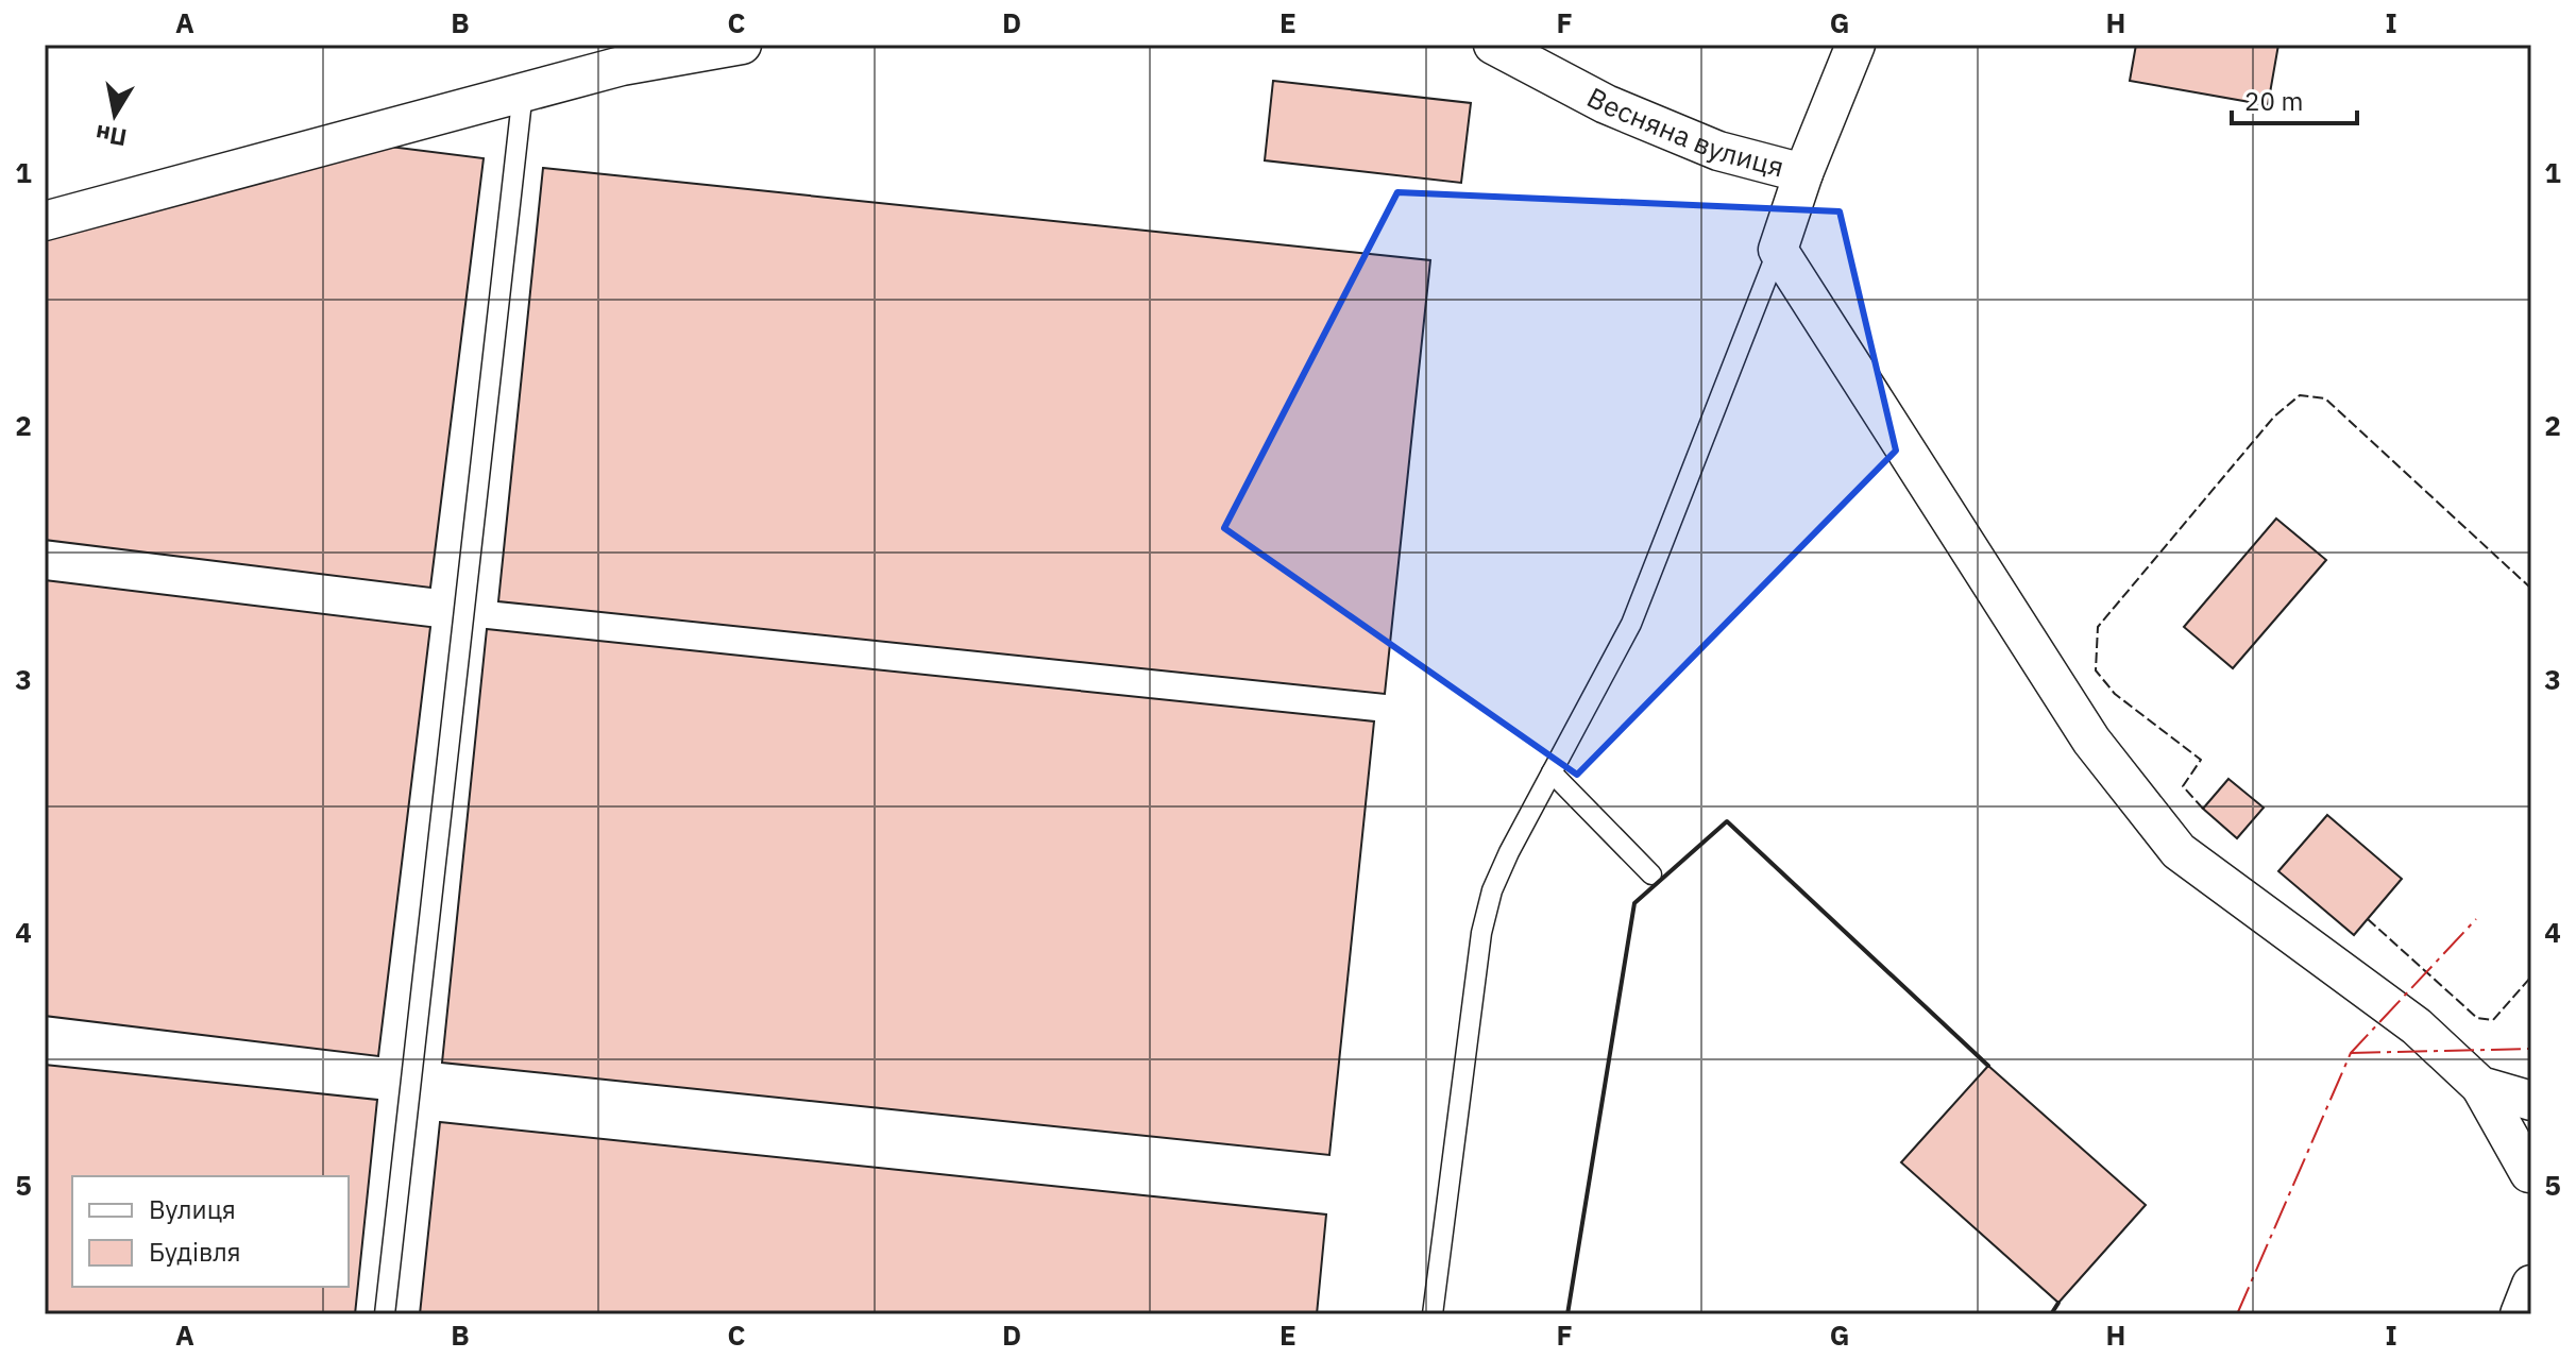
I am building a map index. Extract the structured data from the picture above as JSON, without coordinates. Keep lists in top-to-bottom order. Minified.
{"streets":{"street":["Весняна вулиця"]},"legend":["Вулиця","Будівля"],"scale_bar":"20 m","north":"bottom","grid":{"columns":["A","B","C","D","E","F","G","H","I"],"rows":["1","2","3","4","5"]}}
